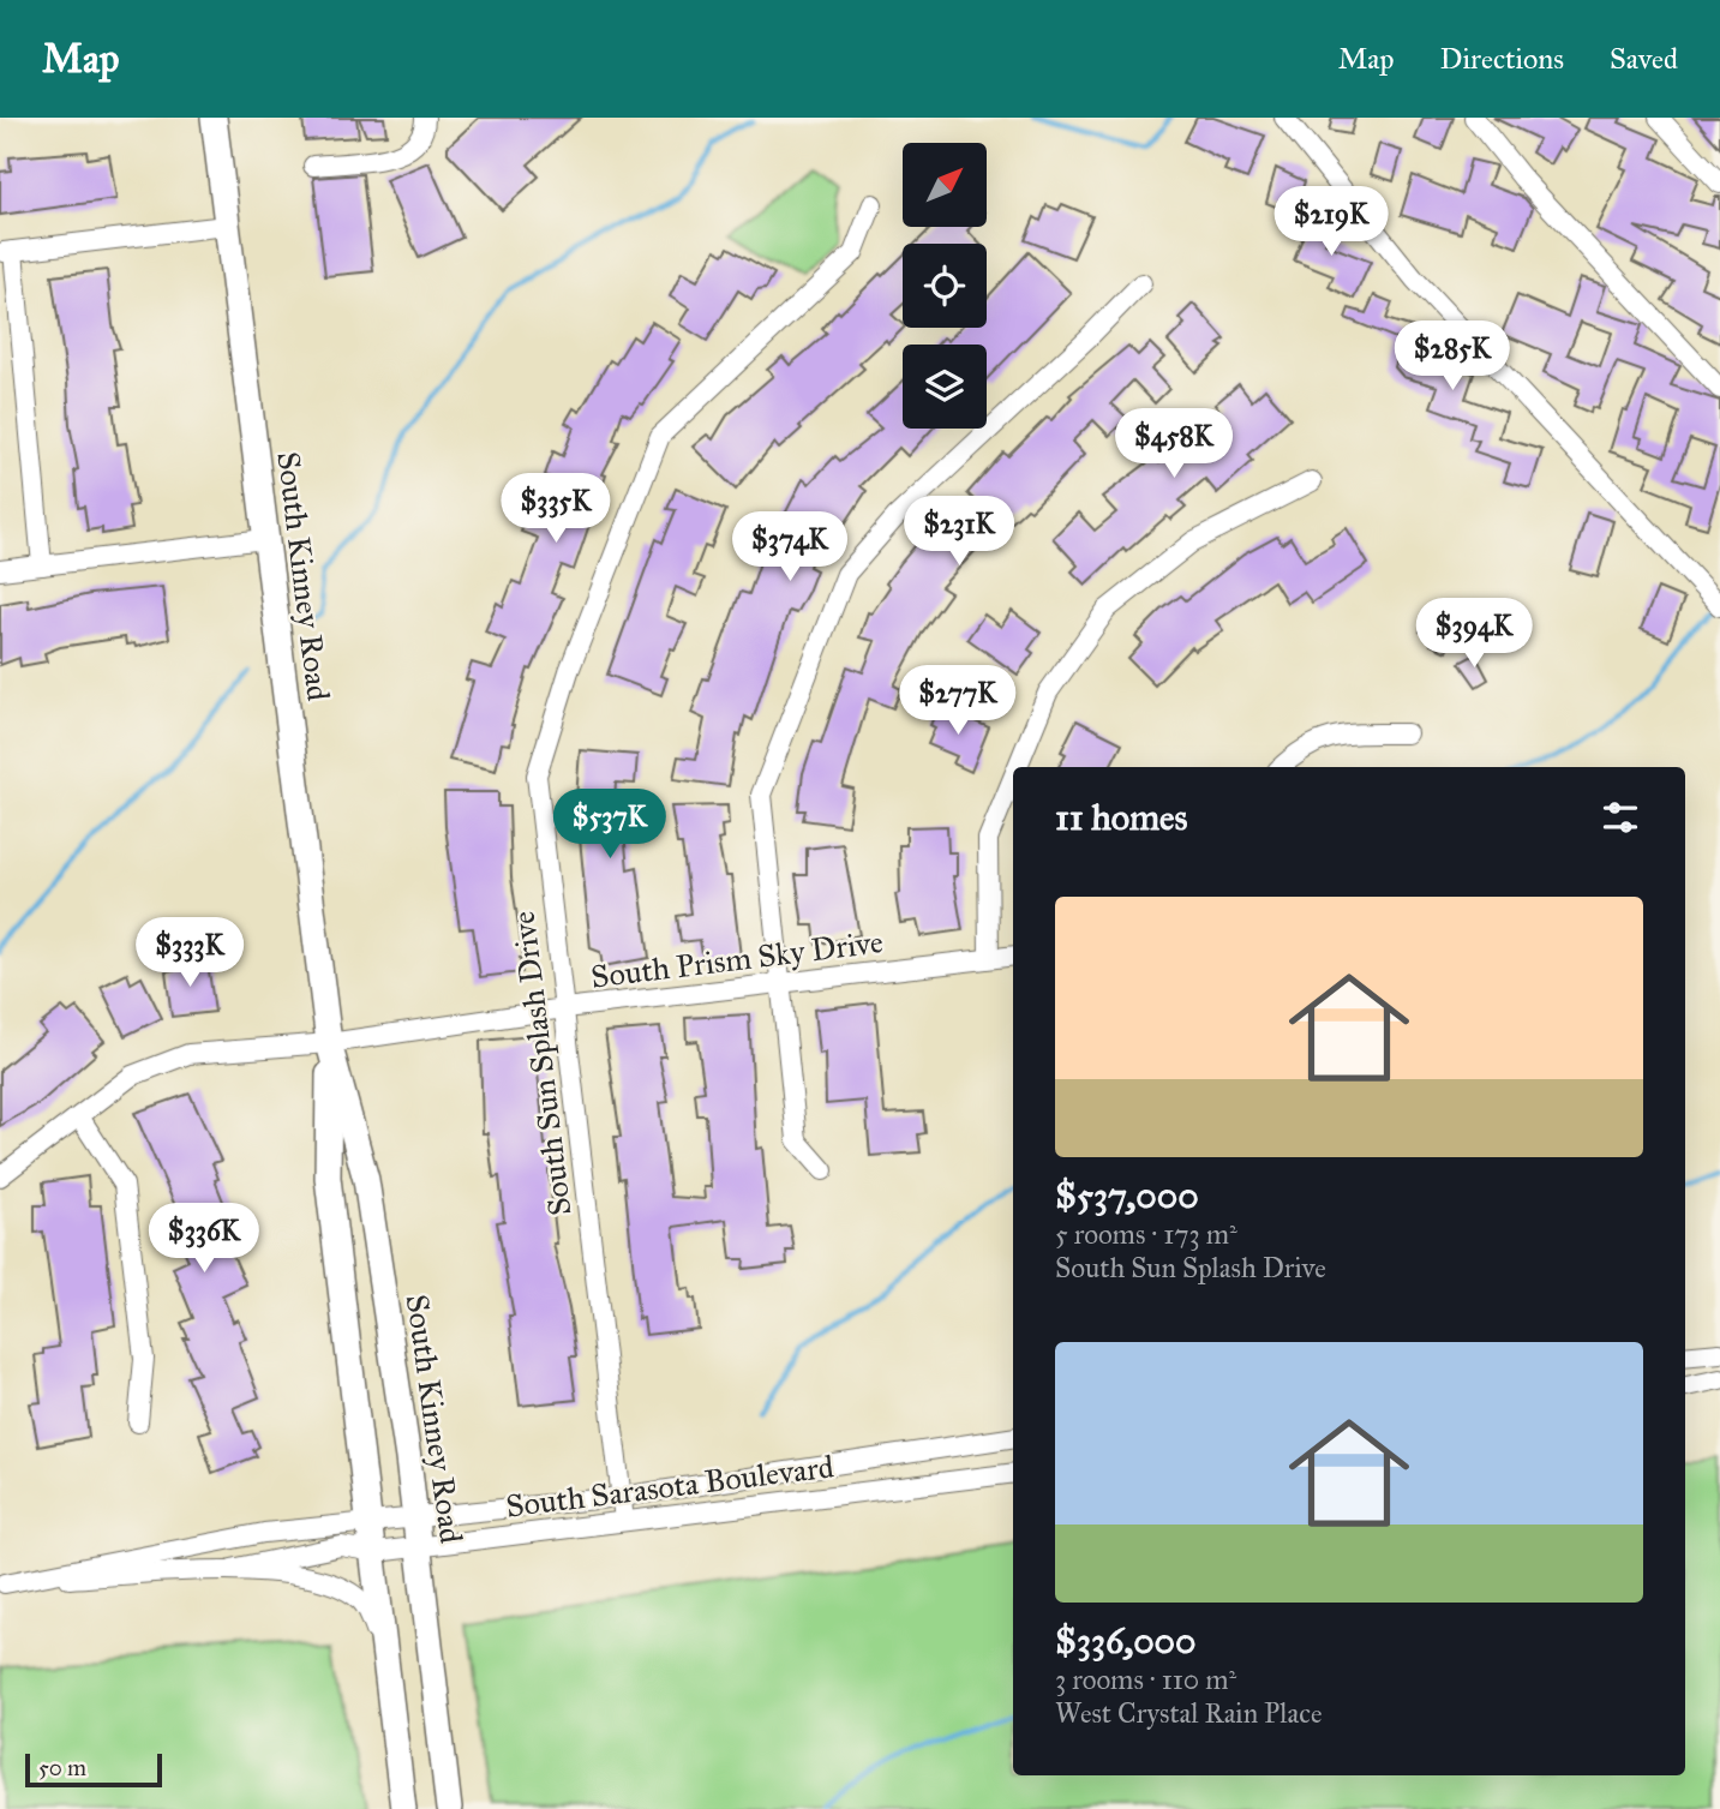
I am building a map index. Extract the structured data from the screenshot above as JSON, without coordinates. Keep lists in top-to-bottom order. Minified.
{"streets":{"main road":["South Kinney Road"],"street":["South Prism Sky Drive","South Sun Splash Drive","South Sarasota Boulevard"]},"crossings":[["South Kinney Road","South Prism Sky Drive"],["South Kinney Road","South Sarasota Boulevard"],["South Prism Sky Drive","South Sun Splash Drive"],["South Sun Splash Drive","South Sarasota Boulevard"]],"scale_bar":"50 m","north":"top right","page":{"header":"Map","nav":["Map","Directions","Saved"],"price":["$219K","$285K","$458K","$335K","$231K","$374K","$394K","$277K","$537K","$333K","$336K"],"heading":"11 homes","list":[{"name":"$537,000","note":"5 rooms · 173 m² · South Sun Splash Drive"},{"name":"$336,000","note":"3 rooms · 110 m² · West Crystal Rain Place"}],"scale":"50 m"}}
